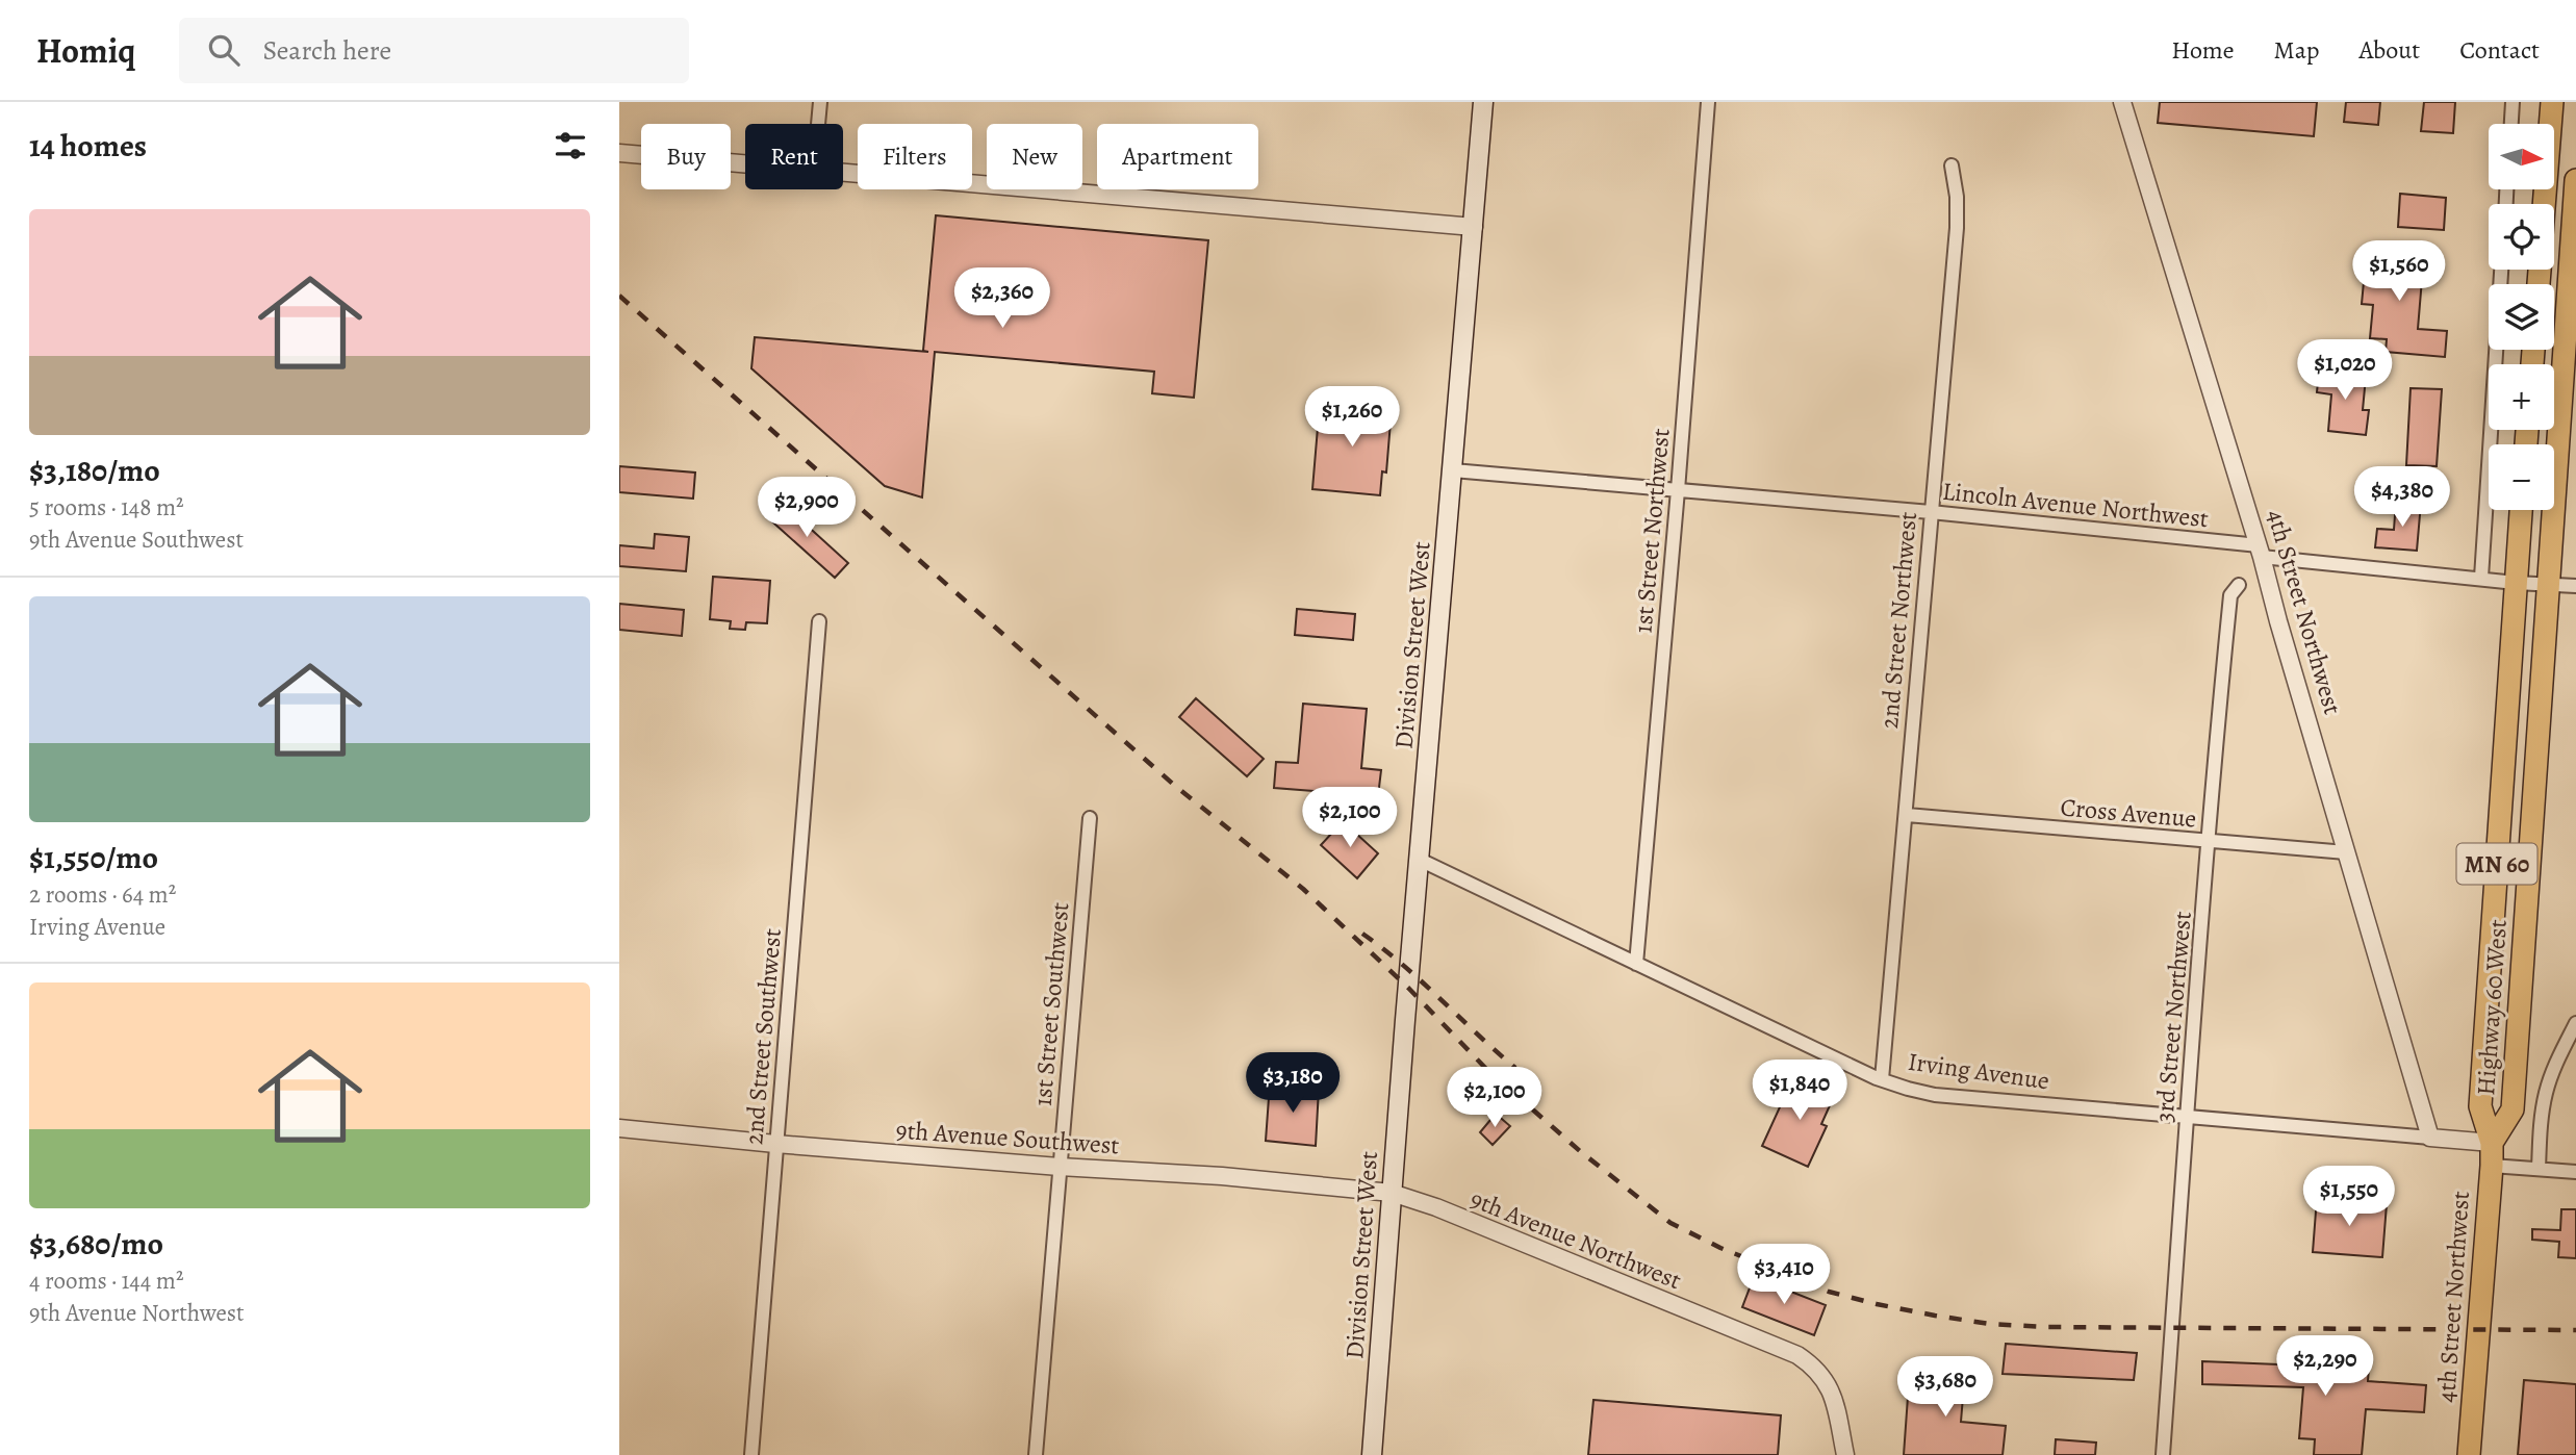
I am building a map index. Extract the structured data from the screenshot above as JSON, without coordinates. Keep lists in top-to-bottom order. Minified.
{"streets":{"main road":["4th Street Northwest","Division Street West","MN 60","Highway 60 West"],"street":["Lincoln Avenue Northwest","1st Street Northwest","2nd Street Northwest","Cross Avenue","1st Street Southwest","3rd Street Northwest","2nd Street Southwest","Irving Avenue","9th Avenue Southwest","9th Avenue Northwest"]},"crossings":[["Lincoln Avenue Northwest","1st Street Northwest"],["Lincoln Avenue Northwest","4th Street Northwest"],["Lincoln Avenue Northwest","2nd Street Northwest"],["Lincoln Avenue Northwest","Division Street West"],["Lincoln Avenue Northwest","Highway 60 West"],["1st Street Northwest","Irving Avenue"],["4th Street Northwest","Cross Avenue"],["4th Street Northwest","Highway 60 West"],["4th Street Northwest","Irving Avenue"],["2nd Street Northwest","Cross Avenue"],["2nd Street Northwest","Irving Avenue"],["Division Street West","Irving Avenue"],["Division Street West","9th Avenue Southwest"],["Division Street West","9th Avenue Northwest"],["Cross Avenue","3rd Street Northwest"],["1st Street Southwest","9th Avenue Southwest"],["Highway 60 West","Irving Avenue"],["3rd Street Northwest","Irving Avenue"],["2nd Street Southwest","9th Avenue Southwest"],["9th Avenue Southwest","9th Avenue Northwest"]],"north":"right","page":{"header":"Homiq","search":"Search here","nav":["Home","Map","About","Contact"],"heading":"14 homes","map_buttons":["+","−"],"chip":["Buy","Rent","Filters","New","Apartment"],"list":[{"name":"$3,180/mo","note":"5 rooms · 148 m² · 9th Avenue Southwest"},{"name":"$1,550/mo","note":"2 rooms · 64 m² · Irving Avenue"},{"name":"$3,680/mo","note":"4 rooms · 144 m² · 9th Avenue Northwest"}],"price":["$1,560","$2,360","$1,020","$1,260","$4,380","$2,900","$2,100","$3,180","$1,840","$2,100","$1,550","$3,410","$2,290","$3,680"]}}
